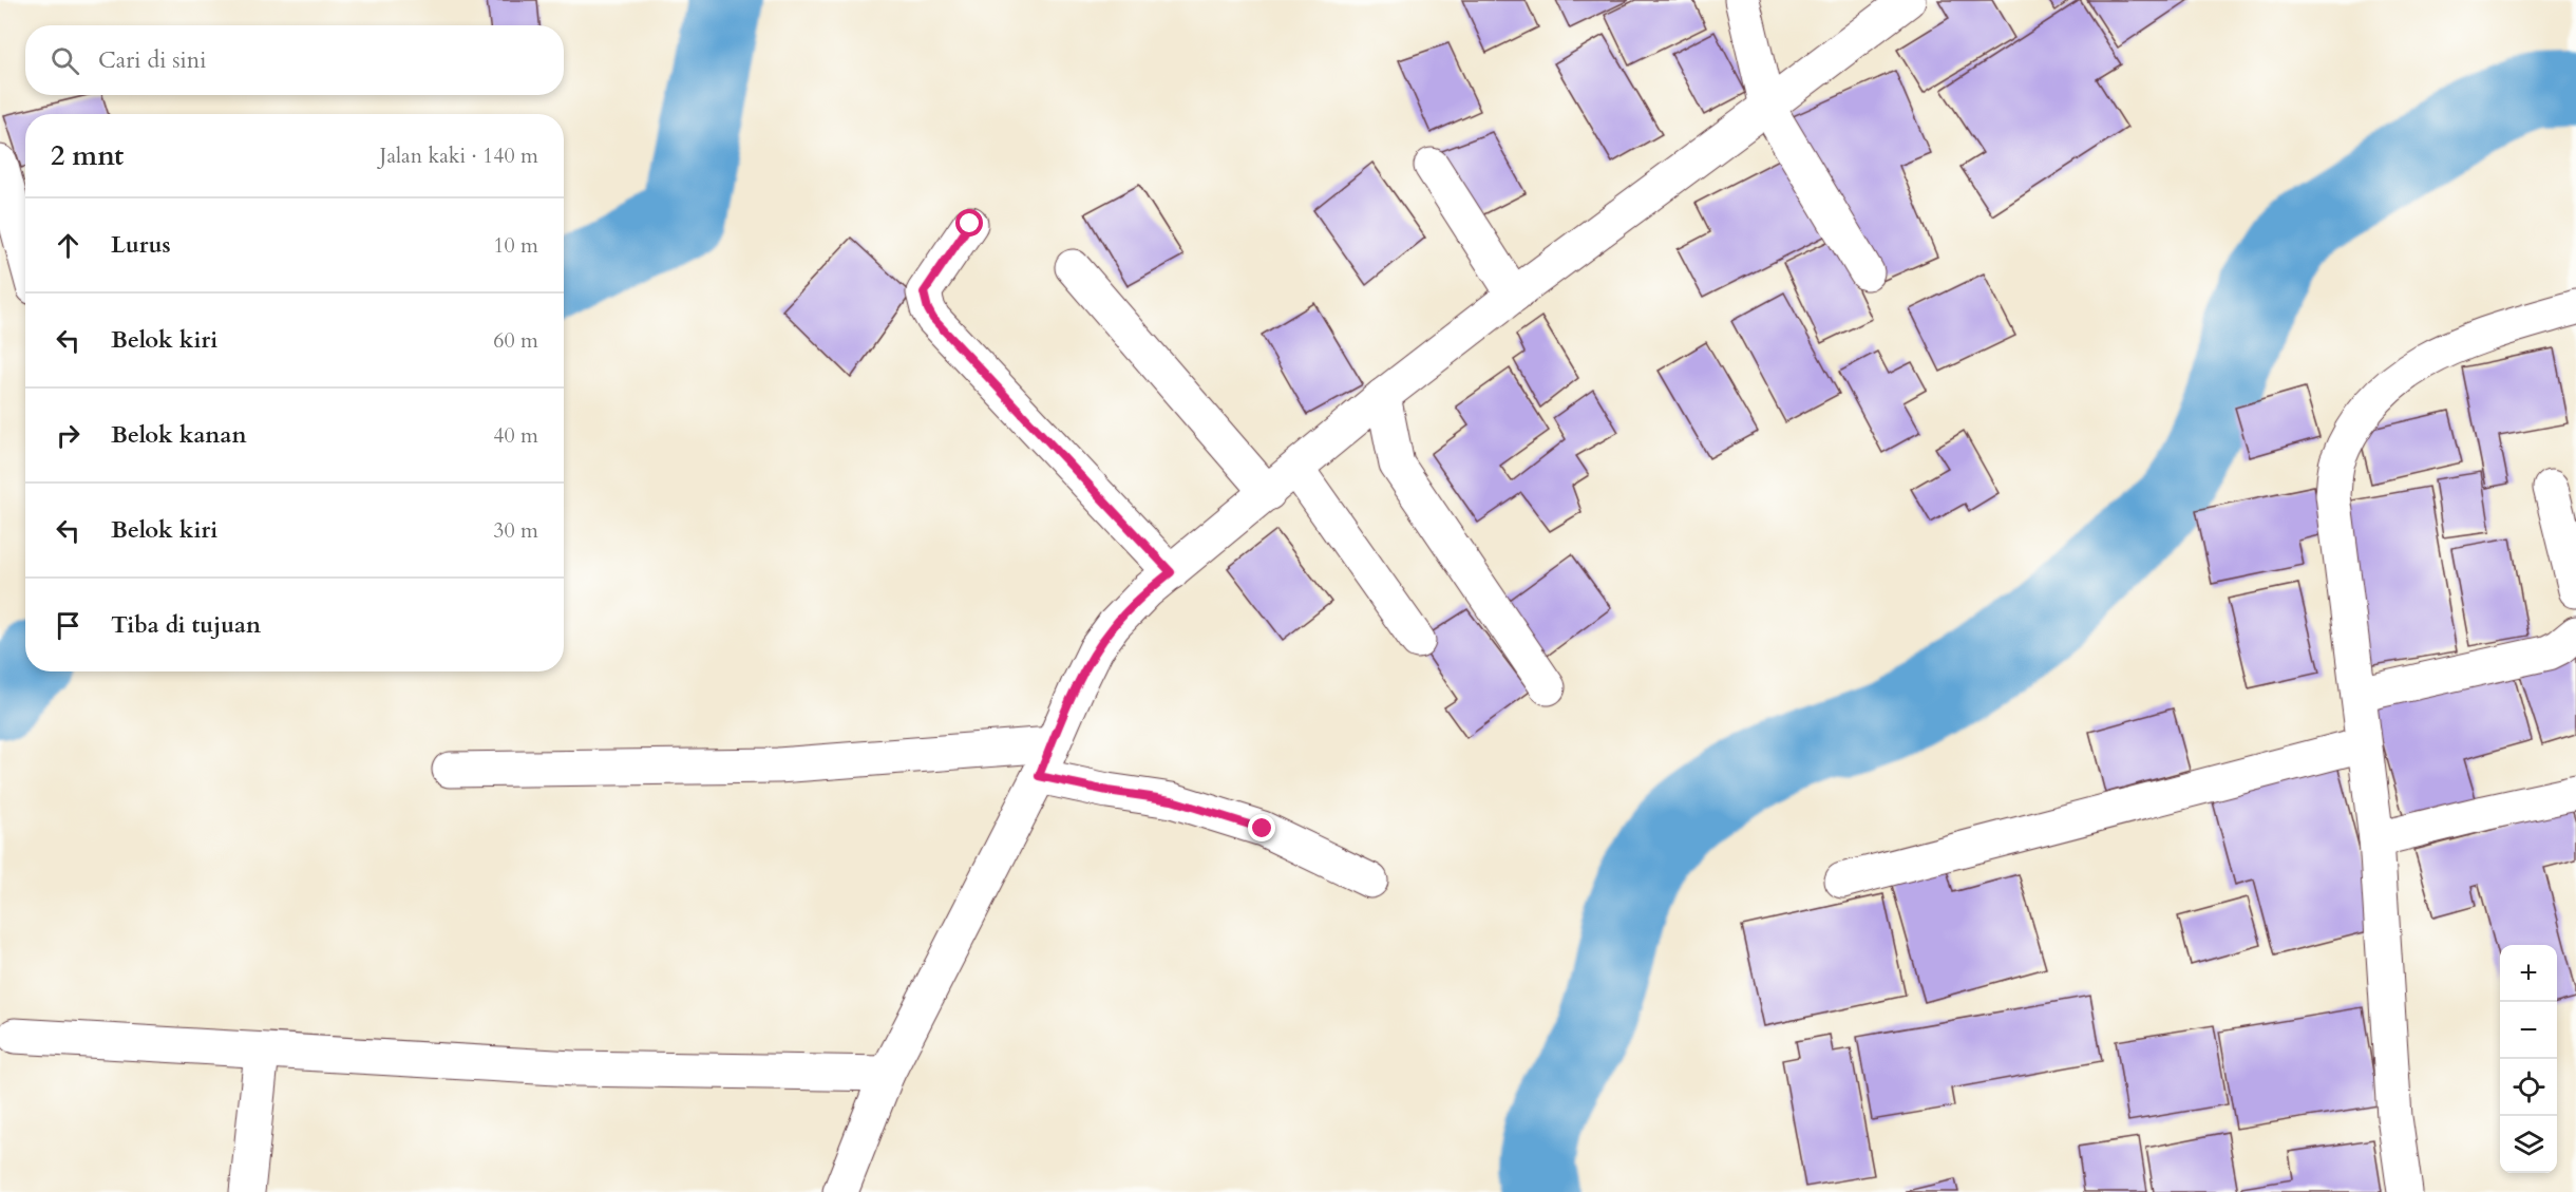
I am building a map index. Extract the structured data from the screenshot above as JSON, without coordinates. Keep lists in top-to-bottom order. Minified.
{"page":{"search":"Cari di sini","heading":["2 mnt","Jalan kaki · 140 m"],"list":[["Lurus","10 m"],["Belok kiri","60 m"],["Belok kanan","40 m"],["Belok kiri","30 m"],"Tiba di tujuan"],"map_buttons":["+","−"]}}
